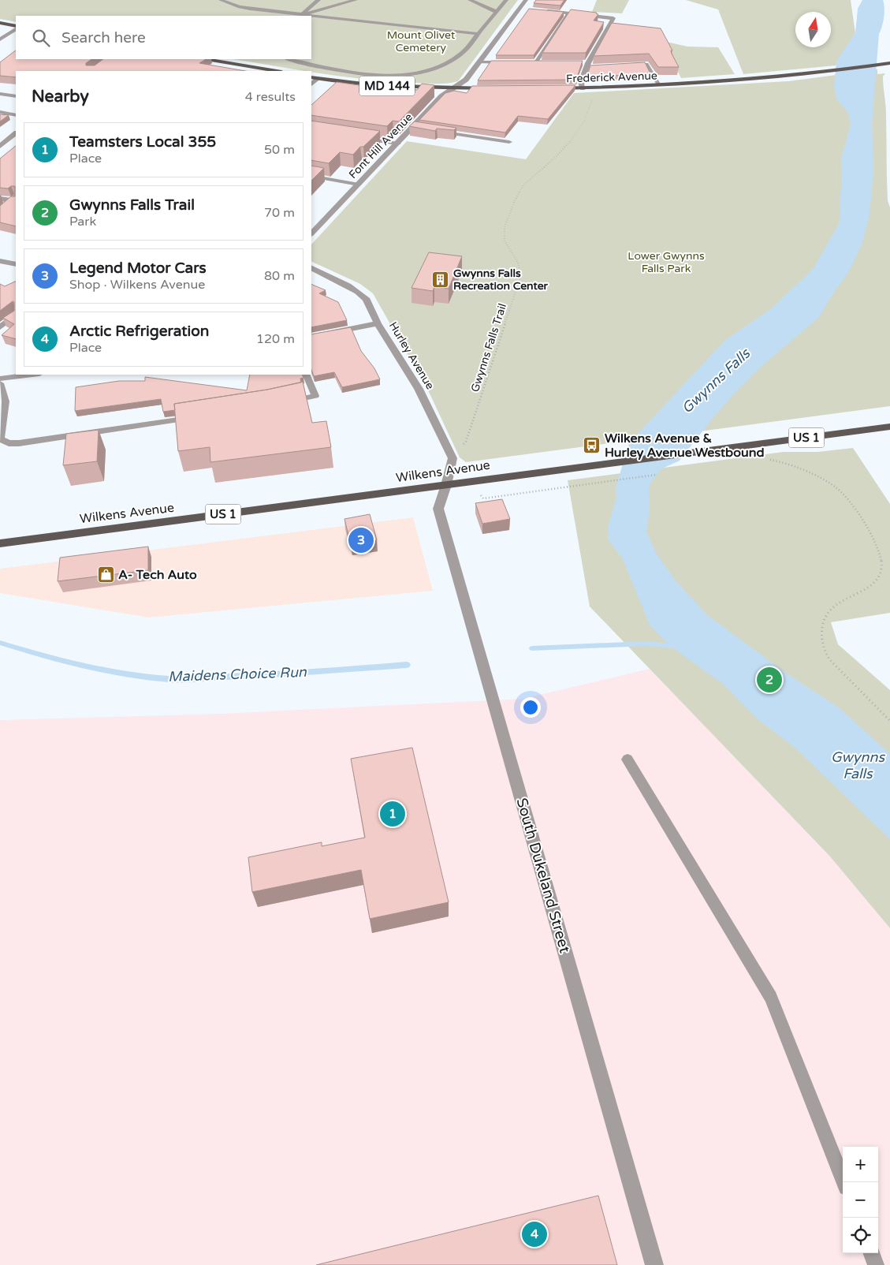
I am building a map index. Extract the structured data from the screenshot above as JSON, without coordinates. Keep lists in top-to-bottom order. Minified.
{"streets":{"main road":["Frederick Avenue","MD 144","US 1","Wilkens Avenue"],"street":["Font Hill Avenue","Hurley Avenue","South Dukeland Street"],"path":["Gwynns Falls Trail"]},"crossings":[["MD 144","Font Hill Avenue"],["Hurley Avenue","Wilkens Avenue"],["Hurley Avenue","South Dukeland Street"],["Wilkens Avenue","South Dukeland Street"]],"water":["Gwynns Falls","Maidens Choice Run"],"parks":["Mount Olivet Cemetery","Lower Gwynns Falls Park"],"places":{"building":["Gwynns Falls Recreation Center"],"bus stop":["Wilkens Avenue & Hurley Avenue Westbound"],"shop":["A- Tech Auto"]},"north":"top","page":{"search":"Search here","heading":["Nearby","4 results"],"list":[{"mark":"1","name":"Teamsters Local 355","note":"Place","value":"50 m"},{"mark":"2","name":"Gwynns Falls Trail","note":"Park","value":"70 m"},{"mark":"3","name":"Legend Motor Cars","note":"Shop · Wilkens Avenue","value":"80 m"},{"mark":"4","name":"Arctic Refrigeration","note":"Place","value":"120 m"}],"pins":["3","2","1","4"],"map_buttons":["+","−"]}}
